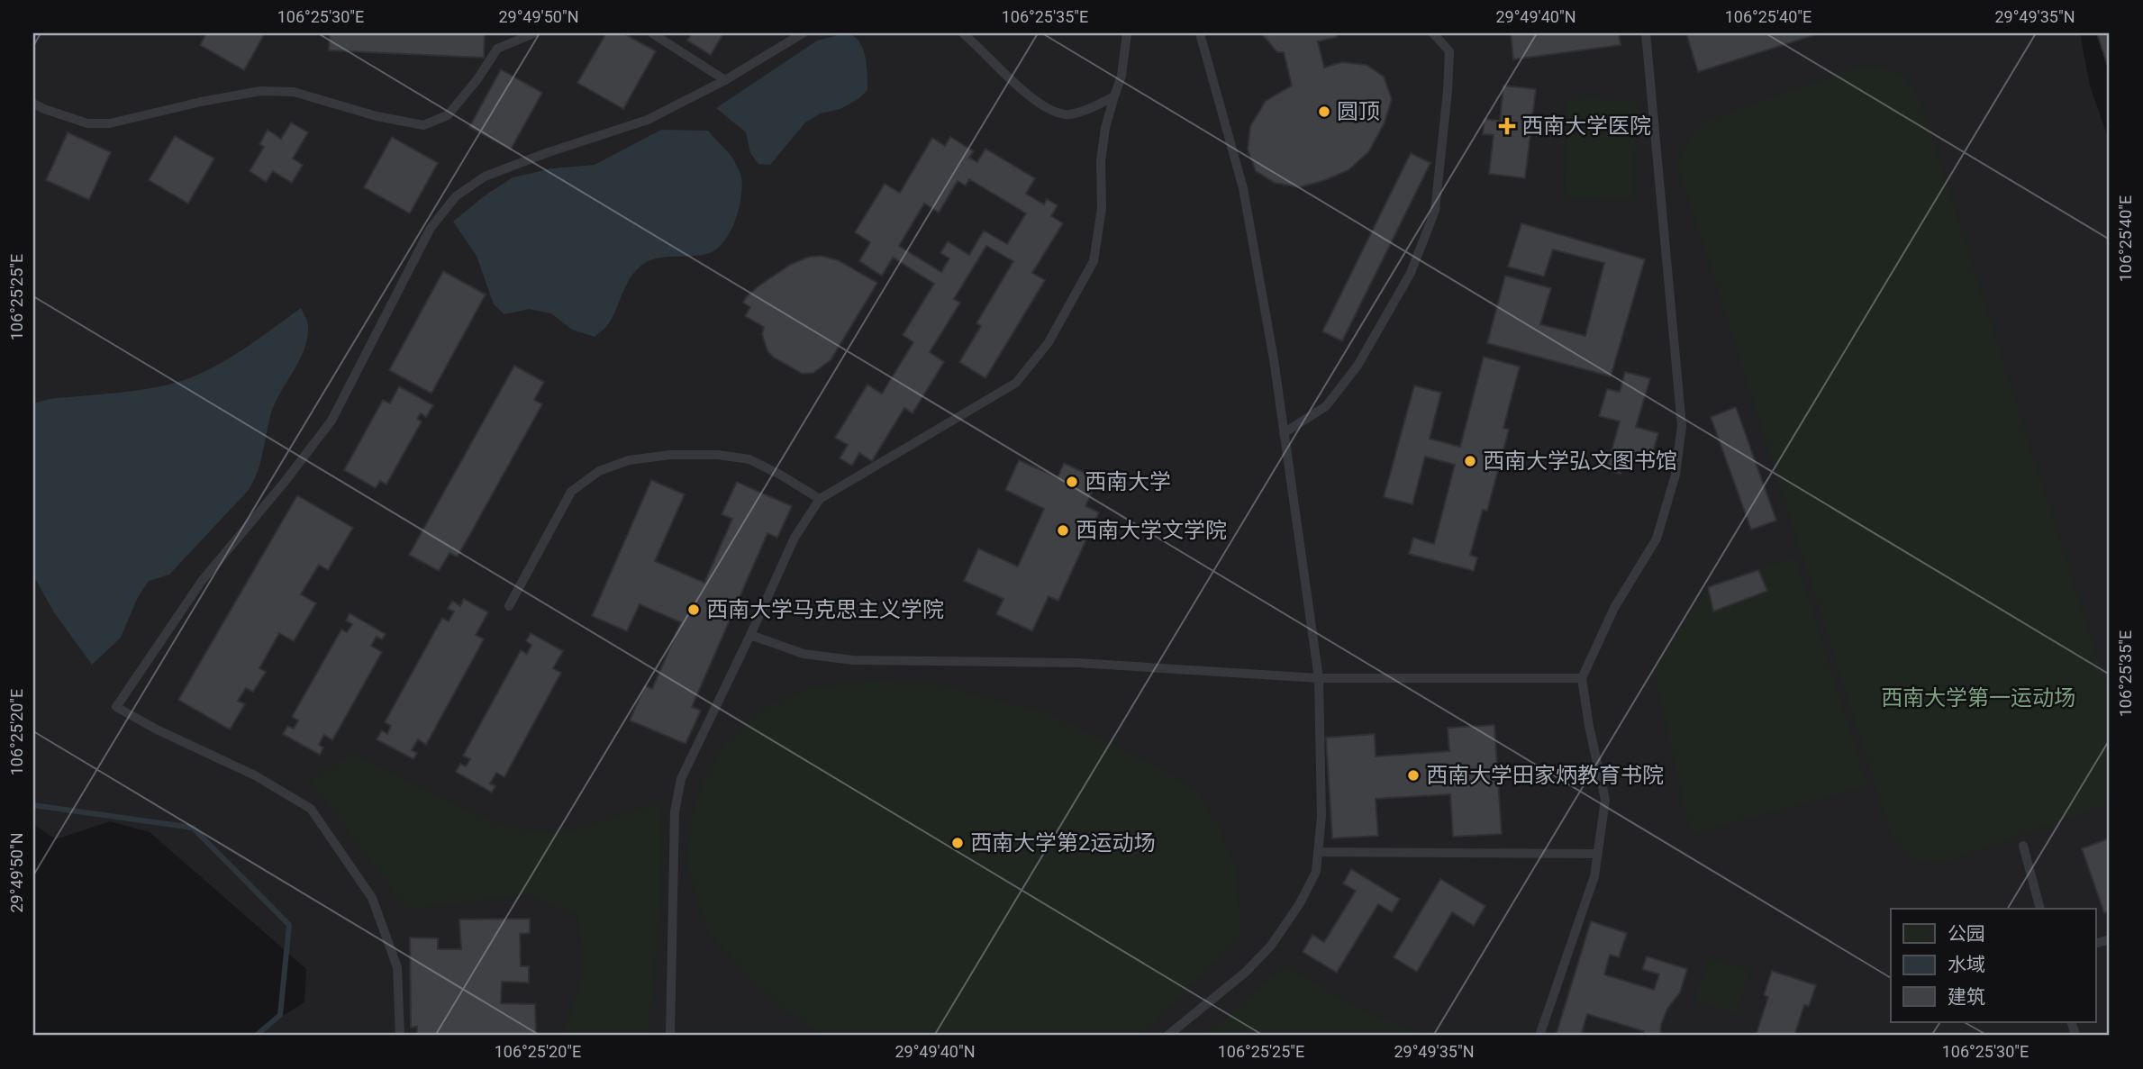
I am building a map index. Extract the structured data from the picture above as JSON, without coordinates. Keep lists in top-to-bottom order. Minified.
{"parks":["西南大学第一运动场"],"places":{"other":["圆顶","西南大学弘文图书馆","西南大学","西南大学文学院","西南大学马克思主义学院","西南大学田家炳教育书院","西南大学第2运动场"],"health":["西南大学医院"]},"legend":["公园","水域","建筑"],"coordinates":["106°25'30\"E","29°49'50\"N","106°25'35\"E","29°49'40\"N","106°25'40\"E","29°49'35\"N","106°25'25\"E","106°25'20\"E"]}
